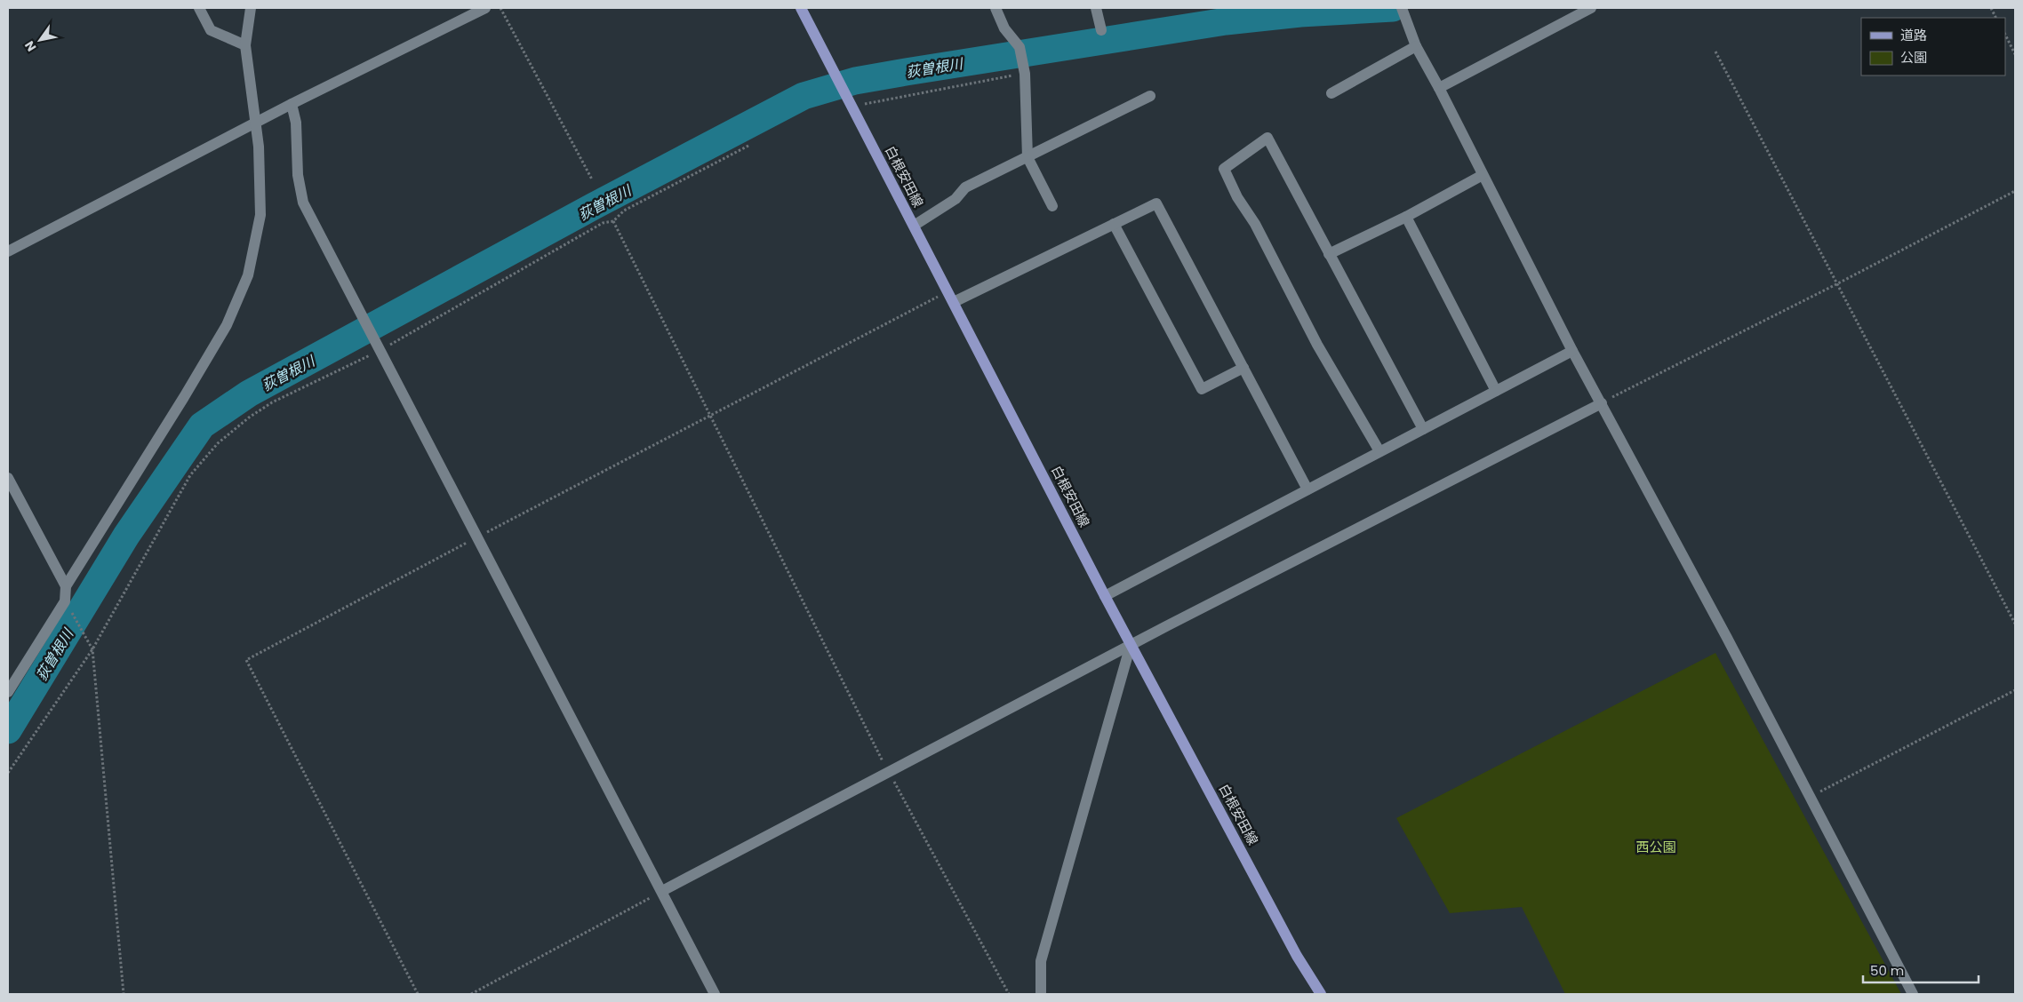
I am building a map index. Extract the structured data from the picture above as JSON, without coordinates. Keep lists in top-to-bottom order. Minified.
{"streets":{"main road":["白根安田線"]},"water":["荻曽根川"],"parks":["西公園"],"legend":["道路","公園"],"scale_bar":"50 m","north":"bottom left"}
